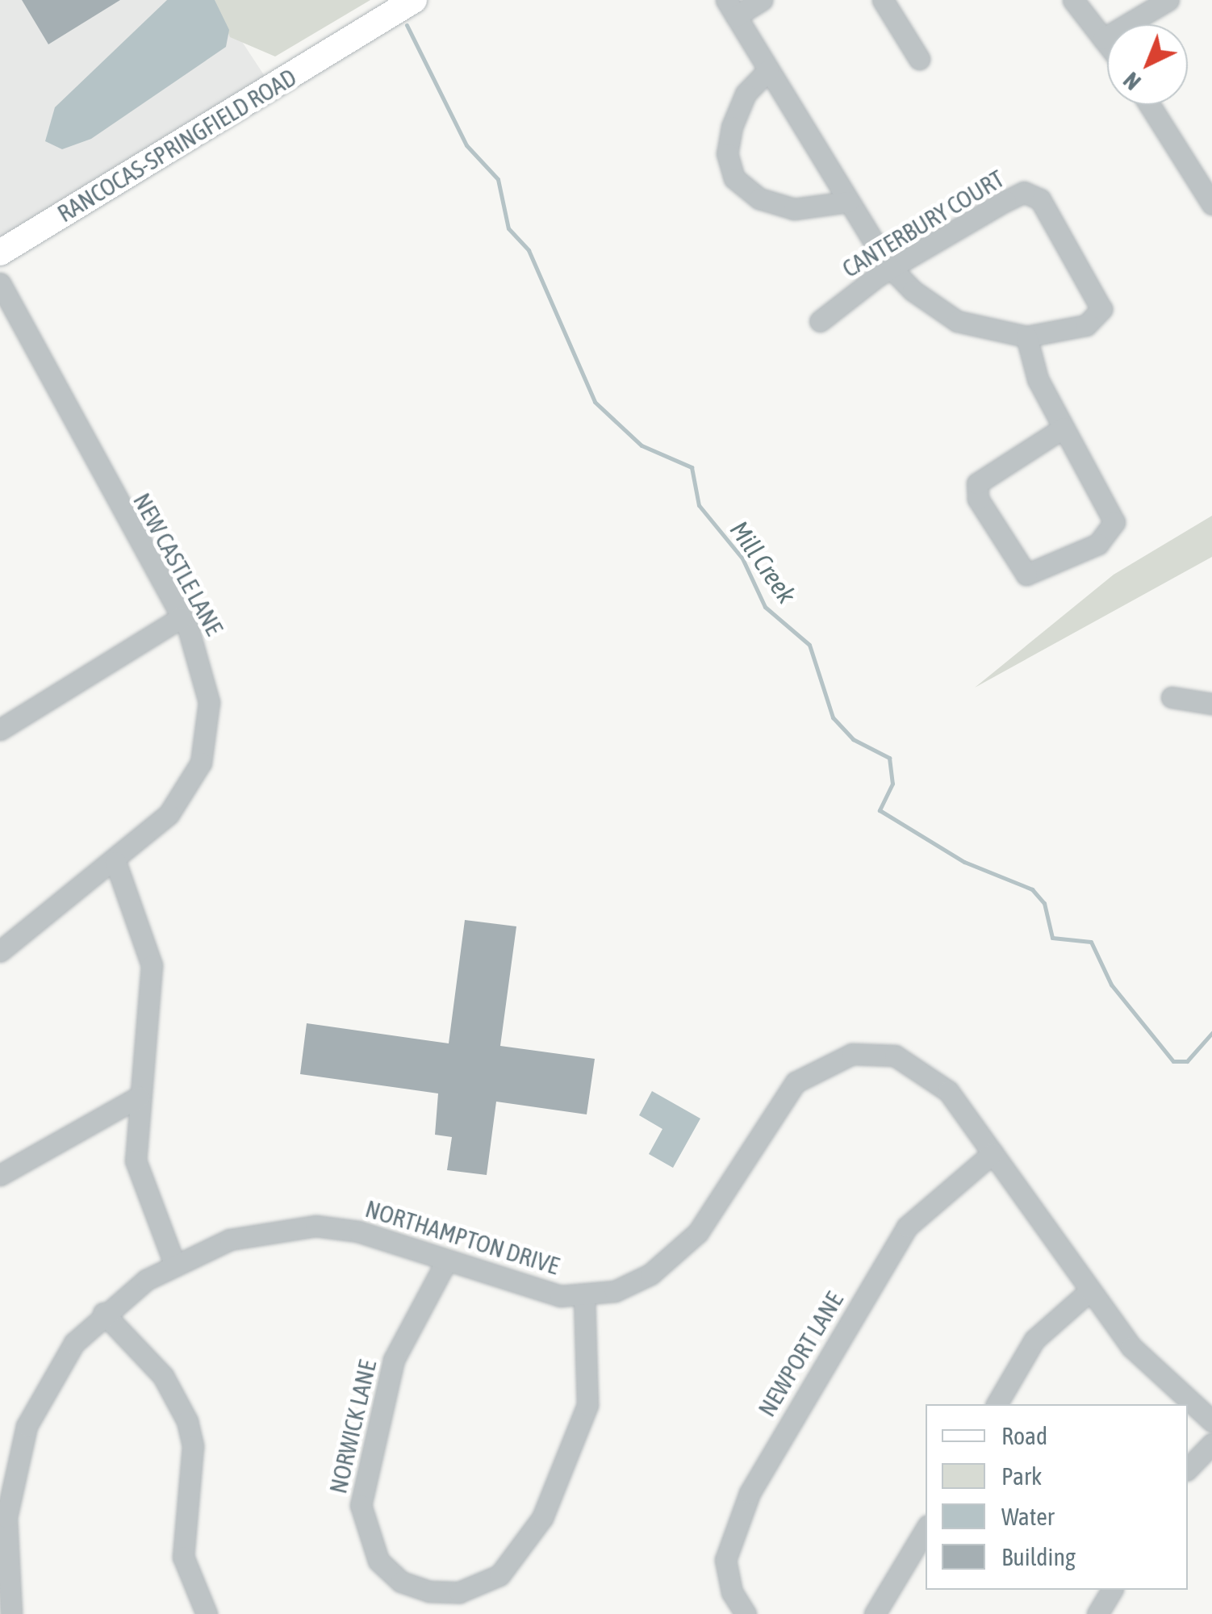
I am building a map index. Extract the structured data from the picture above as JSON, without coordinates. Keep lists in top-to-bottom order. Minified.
{"streets":{"main road":["RANCOCAS-SPRINGFIELD ROAD"],"street":["CANTERBURY COURT","NEW CASTLE LANE","NORTHAMPTON DRIVE","NEWPORT LANE","NORWICK LANE"]},"crossings":[["NORTHAMPTON DRIVE","NEWPORT LANE"],["NORTHAMPTON DRIVE","NORWICK LANE"]],"water":["Mill Creek"],"legend":["Road","Park","Water","Building"],"north":"bottom left"}
